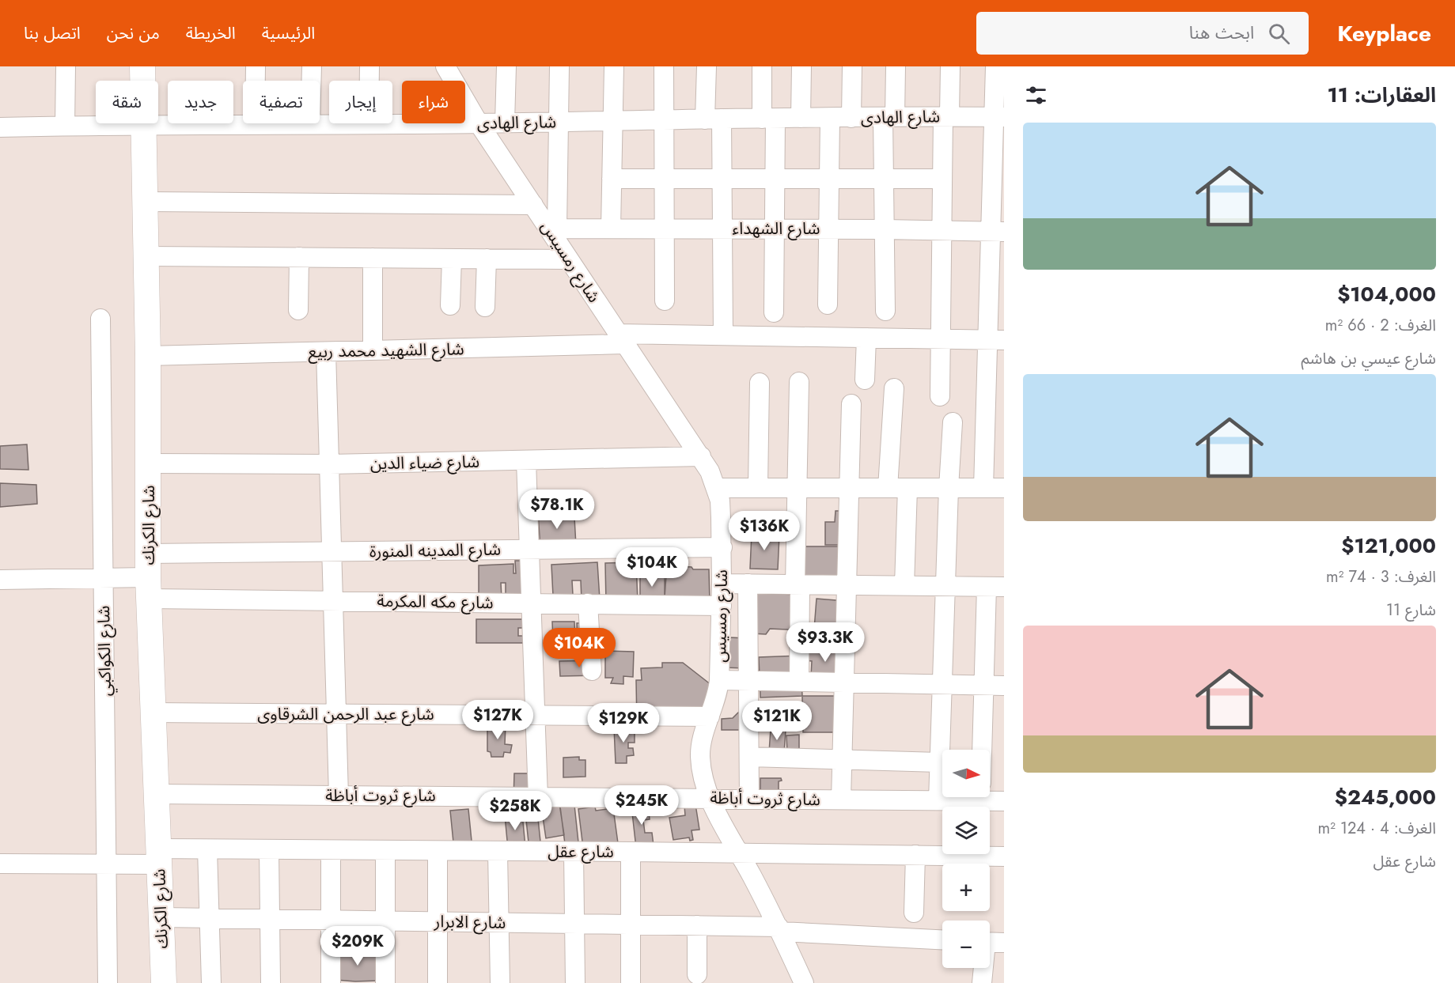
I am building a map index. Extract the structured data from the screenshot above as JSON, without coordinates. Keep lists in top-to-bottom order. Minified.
{"streets":{"street":["شارع الهادى","شارع الشهداء","شارع رمسيس","شارع الشهيد محمد ربيع","شارع ضياء الدين","شارع الكرنك","شارع المدينه المنورة","شارع مكه المكرمة","شارع الكواكبي","شارع عبد الرحمن الشرقاوى","شارع ثروت أباظة","شارع عقل","شارع الابرار"]},"crossings":[["شارع الهادى","شارع رمسيس"],["شارع الهادى","شارع الكرنك"],["شارع الشهداء","شارع رمسيس"],["شارع رمسيس","شارع الشهيد محمد ربيع"],["شارع رمسيس","شارع ضياء الدين"],["شارع رمسيس","شارع المدينه المنورة"],["شارع رمسيس","شارع مكه المكرمة"],["شارع رمسيس","شارع عبد الرحمن الشرقاوى"],["شارع رمسيس","شارع ثروت أباظة"],["شارع رمسيس","شارع عقل"],["شارع رمسيس","شارع الابرار"],["شارع الشهيد محمد ربيع","شارع الكرنك"],["شارع ضياء الدين","شارع الكرنك"],["شارع الكرنك","شارع المدينه المنورة"],["شارع الكرنك","شارع مكه المكرمة"],["شارع الكرنك","شارع عبد الرحمن الشرقاوى"],["شارع الكرنك","شارع ثروت أباظة"],["شارع الكرنك","شارع عقل"],["شارع الكرنك","شارع الابرار"],["شارع المدينه المنورة","شارع مكه المكرمة"],["شارع الكواكبي","شارع عقل"]],"north":"right","page":{"header":"Keyplace","search":"ابحث هنا","nav":["الرئيسية","الخريطة","من نحن","اتصل بنا"],"heading":"العقارات: 11","chip":["شراء","إيجار","تصفية","جديد","شقة"],"list":[{"name":"$104,000","note":"الغرف: 2 · 66 m² · شارع عيسي بن هاشم"},{"name":"$121,000","note":"الغرف: 3 · 74 m² · شارع 11"},{"name":"$245,000","note":"الغرف: 4 · 124 m² · شارع عقل"}],"price":["$78.1K","$136K","$104K","$93.3K","$104K","$127K","$121K","$129K","$245K","$258K","$209K"],"map_buttons":["+","−"]}}
